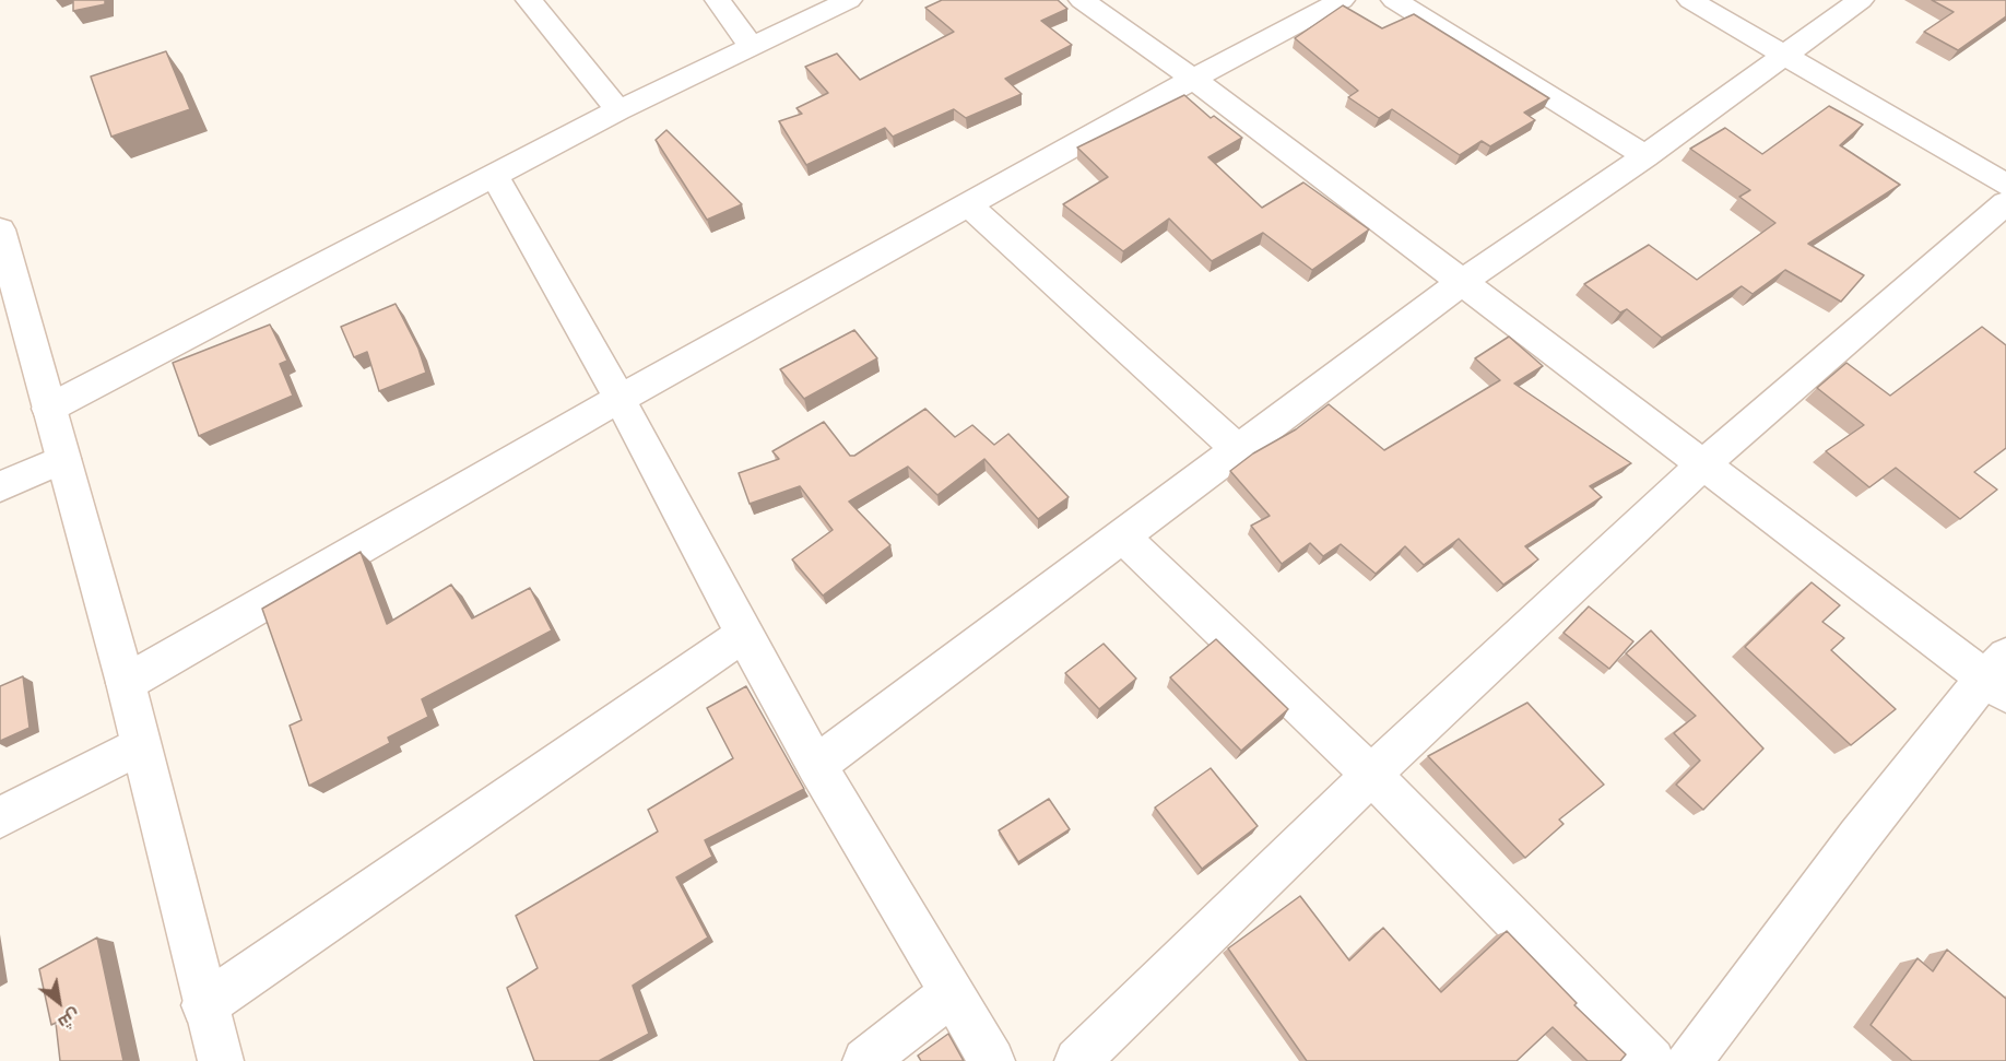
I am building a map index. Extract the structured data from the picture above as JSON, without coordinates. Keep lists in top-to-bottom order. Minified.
{"north":"bottom right"}
